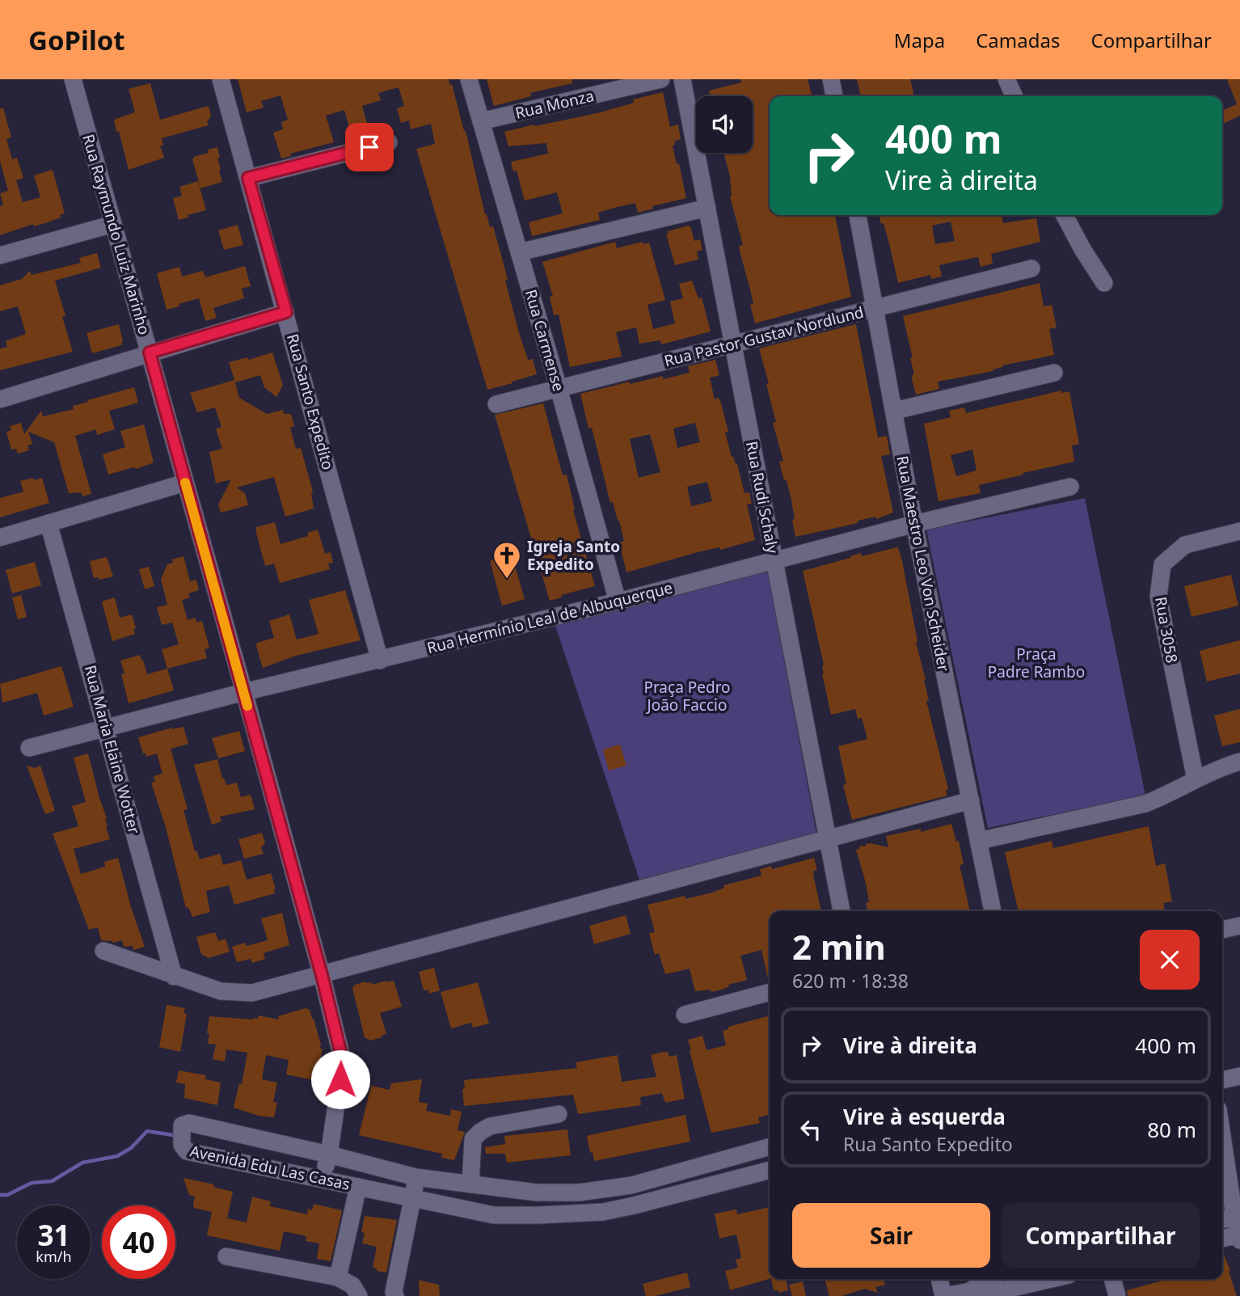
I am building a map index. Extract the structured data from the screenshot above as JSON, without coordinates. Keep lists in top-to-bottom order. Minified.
{"streets":{"street":["Rua Monza","Rua Raymundo Luiz Marinho","Rua Pastor Gustav Nordlund","Rua Carmense","Rua Santo Expedito","Rua Rudi Schaly","Rua Maestro Leo Von Scheider","Rua Hermínio Leal de Albuquerque","Rua 3058","Rua Maria Elaine Wotter","Avenida Edu Las Casas"]},"crossings":[["Rua Monza","Rua Carmense"],["Rua Raymundo Luiz Marinho","Rua Hermínio Leal de Albuquerque"],["Rua Raymundo Luiz Marinho","Avenida Edu Las Casas"],["Rua Pastor Gustav Nordlund","Rua Carmense"],["Rua Pastor Gustav Nordlund","Rua Rudi Schaly"],["Rua Pastor Gustav Nordlund","Rua Maestro Leo Von Scheider"],["Rua Carmense","Rua Hermínio Leal de Albuquerque"],["Rua Santo Expedito","Rua Hermínio Leal de Albuquerque"],["Rua Rudi Schaly","Rua Hermínio Leal de Albuquerque"],["Rua Maestro Leo Von Scheider","Rua Hermínio Leal de Albuquerque"],["Rua Hermínio Leal de Albuquerque","Rua Maria Elaine Wotter"]],"parks":["Praça Padre Rambo","Praça Pedro João Faccio"],"places":{"church":["Igreja Santo Expedito"]},"page":{"header":"GoPilot","nav":["Mapa","Camadas","Compartilhar"],"turn":["400 m","Vire à direita"],"heading":["2 min","620 m · 18:38"],"list":[{"name":"Vire à direita","value":"400 m"},{"name":"Vire à esquerda","note":"Rua Santo Expedito","value":"80 m"}],"buttons":["Sair","Compartilhar"],"speed":"31 km/h","limit":"40"}}
